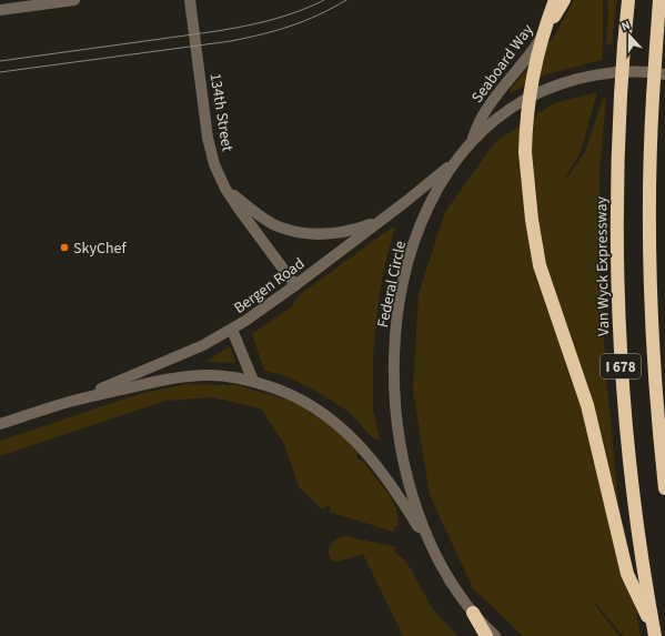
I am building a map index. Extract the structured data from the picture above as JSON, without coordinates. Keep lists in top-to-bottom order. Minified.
{"streets":{"highway":["Van Wyck Expressway","I 678"],"street":["Seaboard Way","134th Street","Federal Circle","Bergen Road"]},"crossings":[["Seaboard Way","Federal Circle"],["134th Street","Bergen Road"],["Federal Circle","Bergen Road"]],"places":["SkyChef"],"north":"top"}
